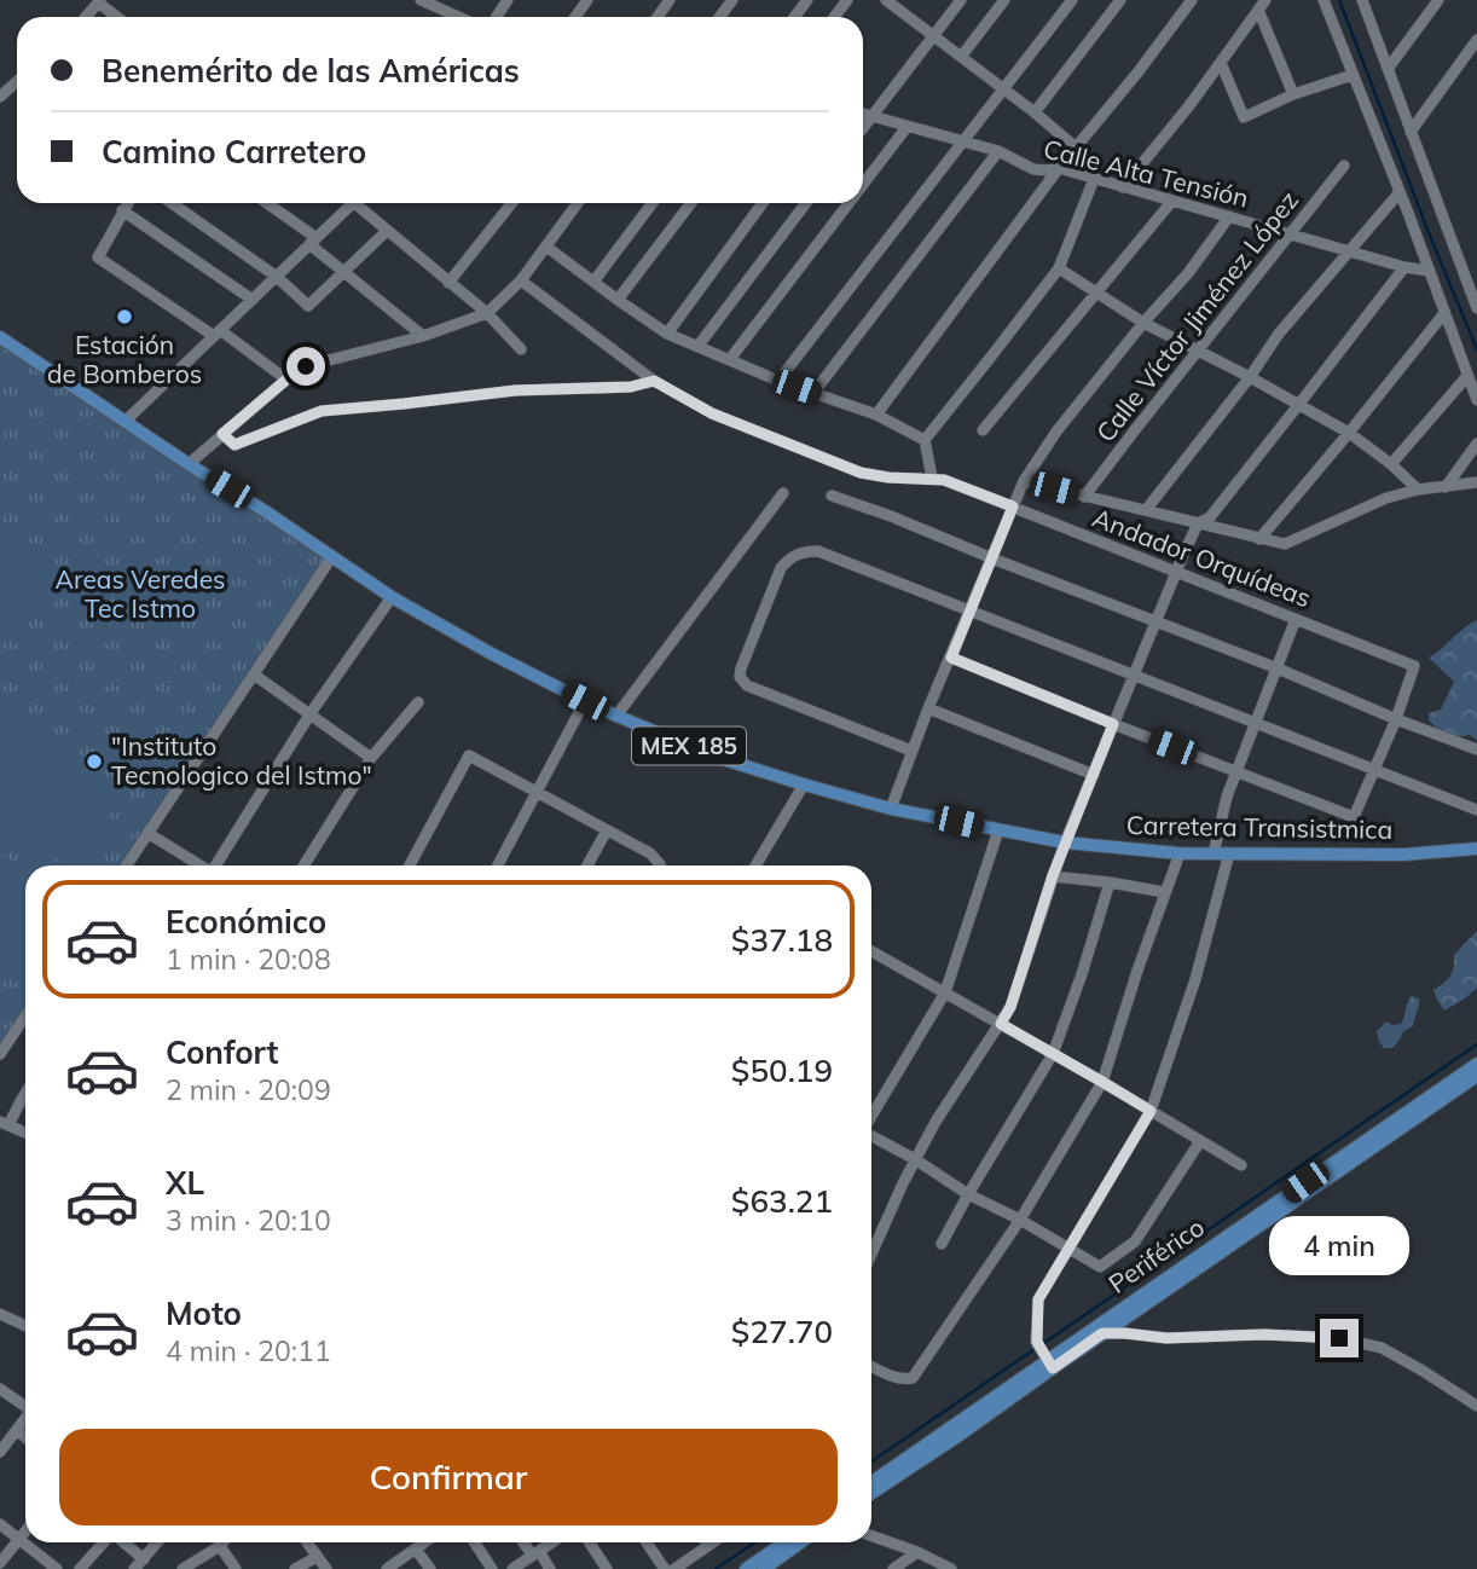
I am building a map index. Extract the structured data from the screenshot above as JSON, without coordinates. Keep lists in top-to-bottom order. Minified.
{"streets":{"main road":["MEX 185","Carretera Transistmica","Periférico"],"street":["Calle Alta Tensión","Calle Víctor Jiménez López","Andador Orquídeas"]},"crossings":[["Calle Alta Tensión","Calle Víctor Jiménez López"]],"parks":["Areas Veredes Tec Istmo"],"places":["Estación de Bomberos","\"Instituto Tecnologico del Istmo\""],"page":{"banner":["Benemérito de las Américas","Camino Carretero"],"list":[{"name":"Económico","note":"1 min · 20:08","value":"$37.18"},{"name":"Confort","note":"2 min · 20:09","value":"$50.19"},{"name":"XL","note":"3 min · 20:10","value":"$63.21"},{"name":"Moto","note":"4 min · 20:11","value":"$27.70"}],"bubble":"4 min","buttons":"Confirmar"}}
